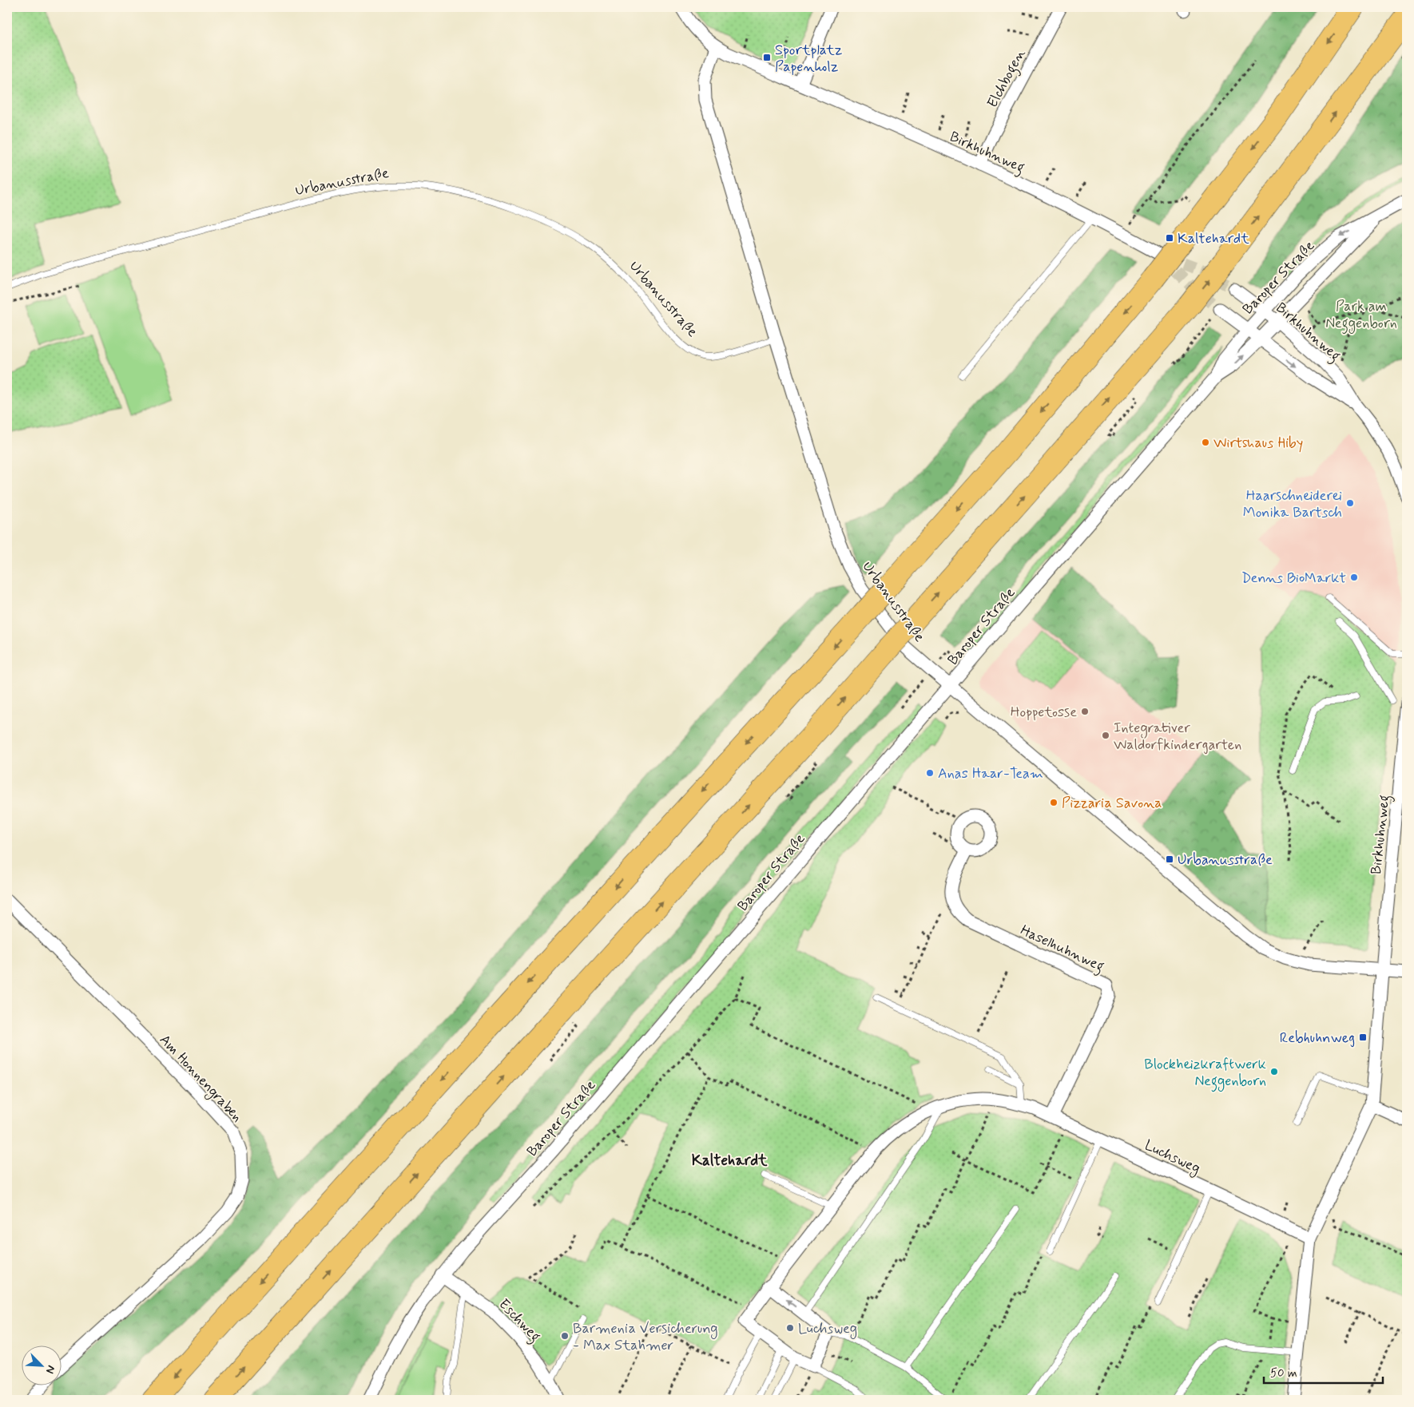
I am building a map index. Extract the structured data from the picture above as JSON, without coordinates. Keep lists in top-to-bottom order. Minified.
{"streets":{"street":["Elchbogen","Birkhuhnweg","Urbanusstraße","Baroper Straße","Haselhuhnweg","Am Honnengraben","Luchsweg","Eschweg"]},"crossings":[["Elchbogen","Birkhuhnweg"],["Birkhuhnweg","Urbanusstraße"],["Birkhuhnweg","Baroper Straße"],["Urbanusstraße","Baroper Straße"],["Baroper Straße","Eschweg"],["Haselhuhnweg","Luchsweg"]],"districts":["Kaltehardt"],"parks":["Park am Neggenborn"],"places":{"transit":["Sportplatz Papenholz","Kaltehardt","Urbanusstraße","Rebhuhnweg"],"other":["Wirtshaus Hiby","Haarschneiderei Monika Bartsch","Denns BioMarkt","Hoppetosse","Integrativer Waldorfkindergarten","Anas Haar-Team","Pizzaria Savona","Blockheizkraftwerk Neggenborn","Luchsweg","Barmenia Versicherung - Max Stahmer"]},"scale_bar":"50 m","north":"bottom right"}
